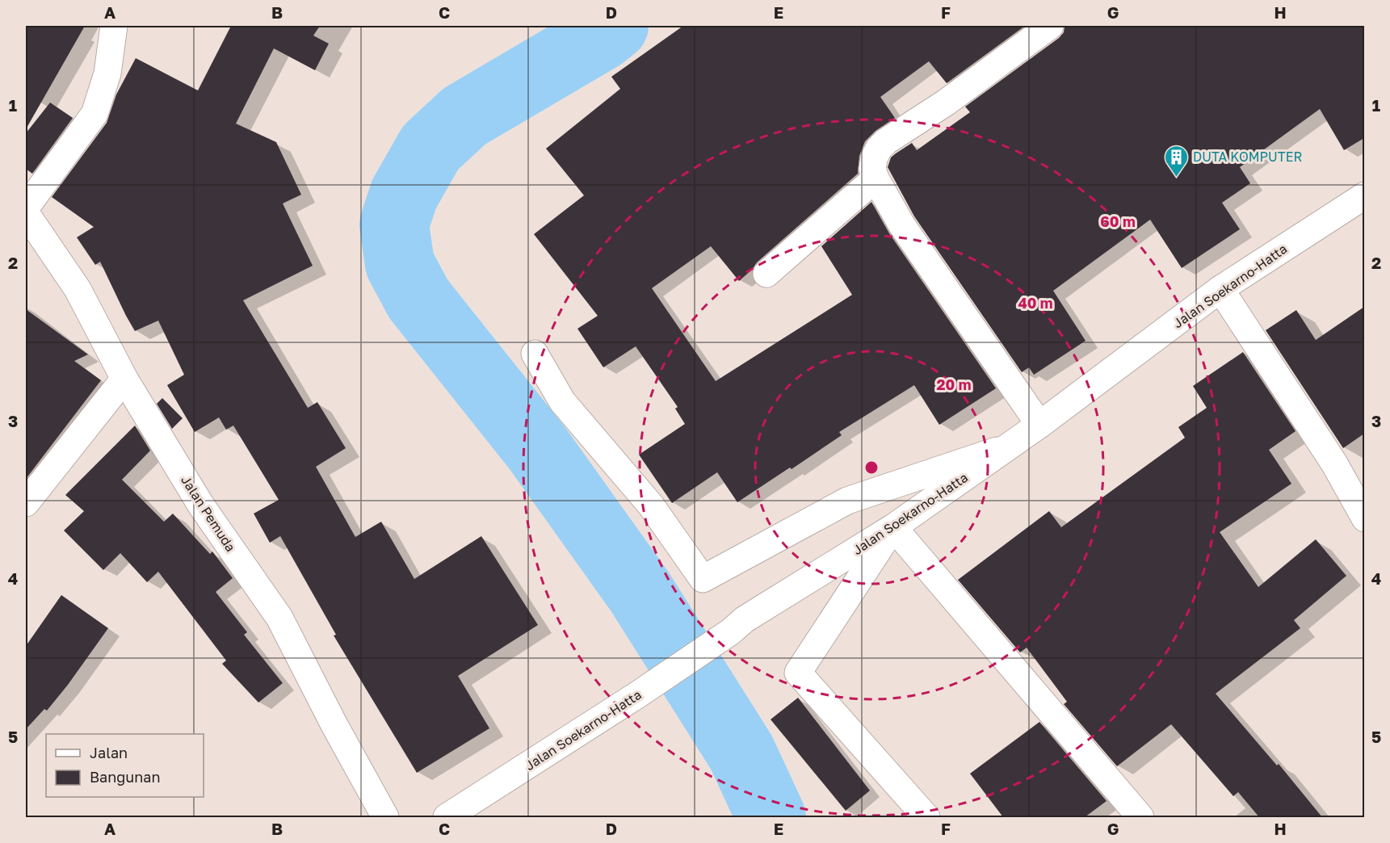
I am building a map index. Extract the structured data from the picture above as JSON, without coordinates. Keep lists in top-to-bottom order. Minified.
{"streets":{"main road":["Jalan Soekarno-Hatta","Jalan Pemuda"]},"places":{"building":["DUTA KOMPUTER"]},"legend":["Jalan","Bangunan"],"grid":{"columns":["A","B","C","D","E","F","G","H"],"rows":["1","2","3","4","5"]},"rings":["60 m","40 m","20 m"]}
